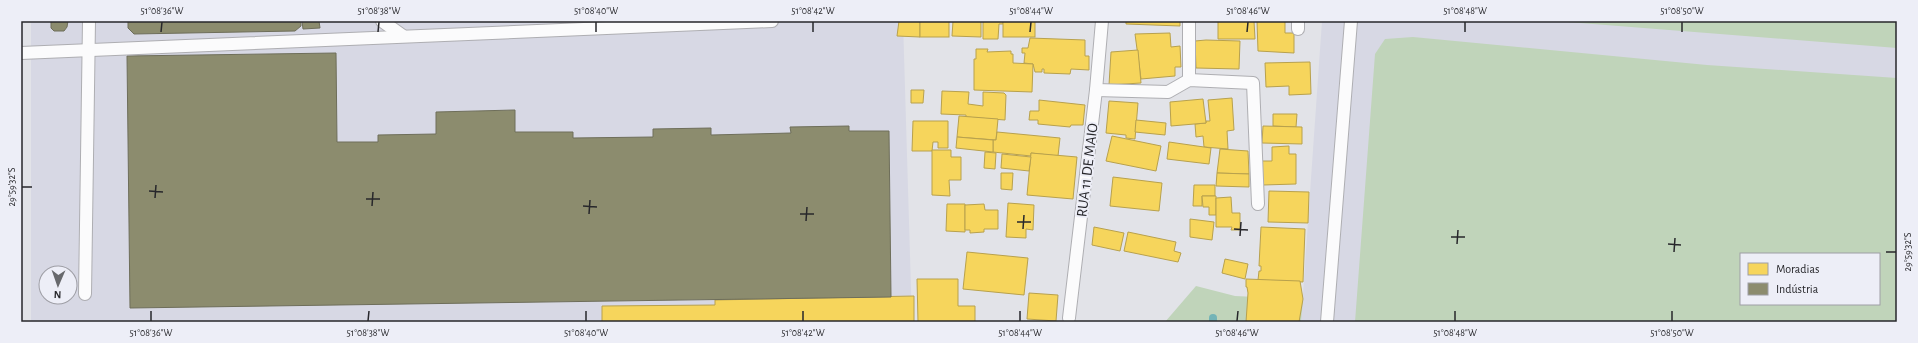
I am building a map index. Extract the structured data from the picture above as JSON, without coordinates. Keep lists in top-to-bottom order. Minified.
{"streets":{"lane":["RUA 11 DE MAIO"]},"legend":["Moradias","Indústria"],"north":"bottom","coordinates":["51°08'36\"W","51°08'38\"W","51°08'40\"W","51°08'42\"W","51°08'44\"W","51°08'46\"W","51°08'48\"W","51°08'50\"W","29°59'32\"S"]}
